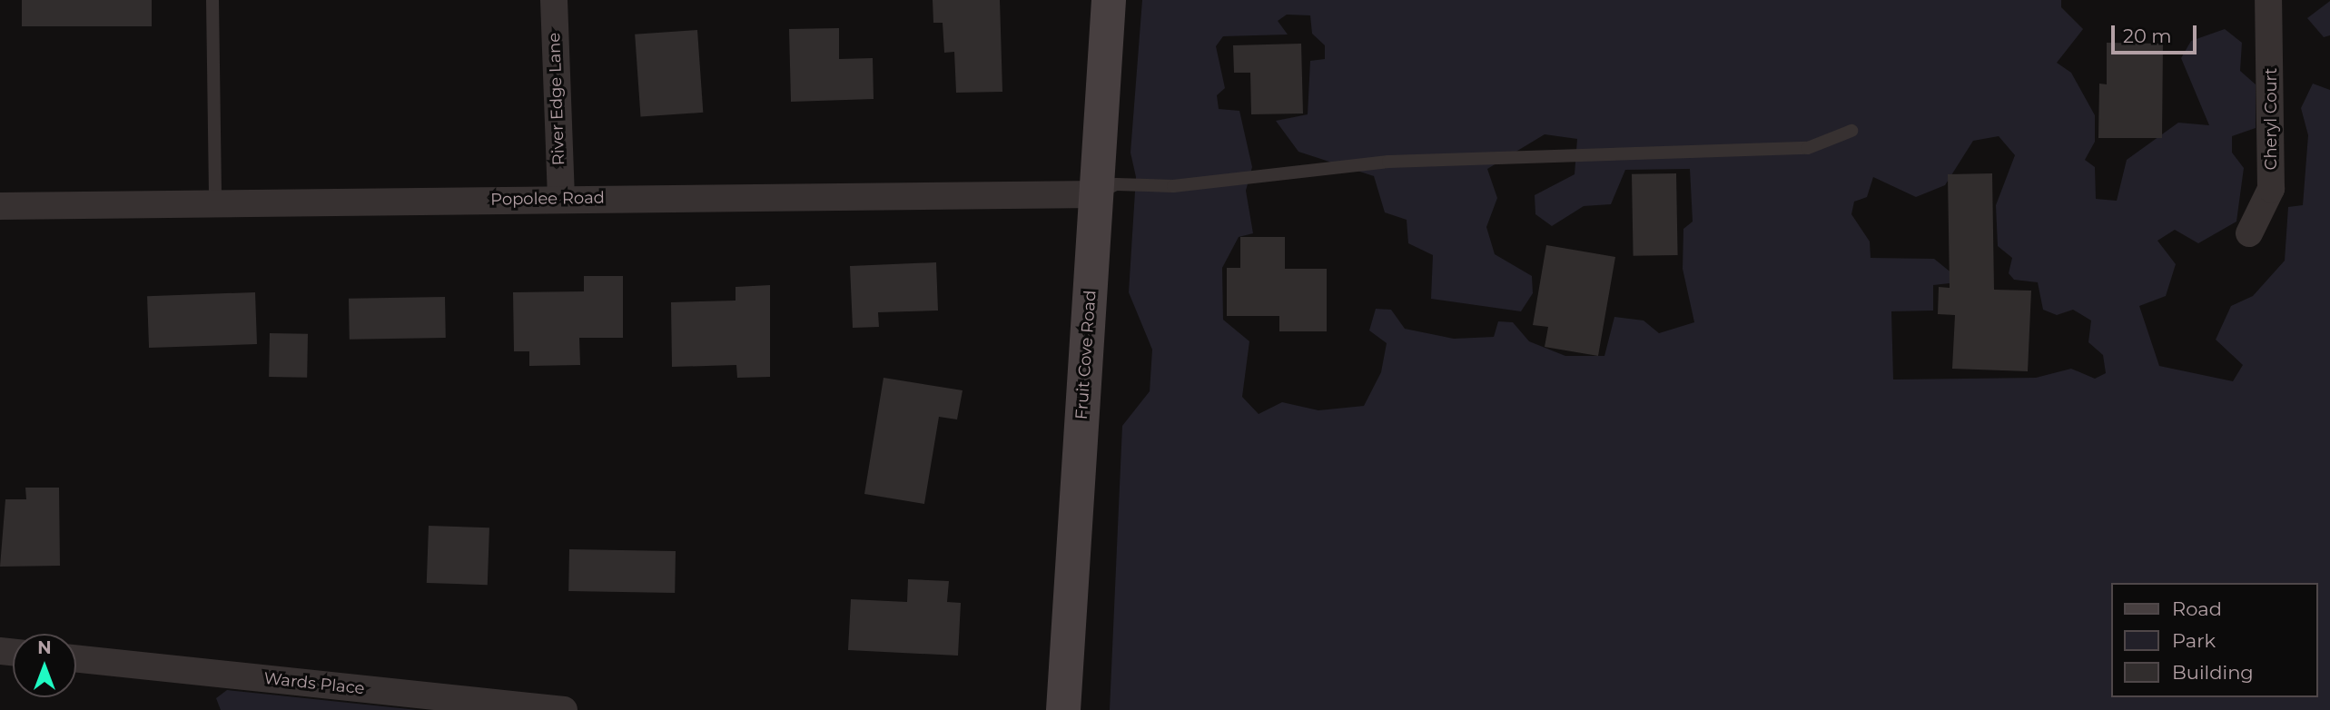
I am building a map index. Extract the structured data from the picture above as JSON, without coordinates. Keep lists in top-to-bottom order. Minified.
{"streets":{"street":["River Edge Lane","Cheryl Court","Popolee Road","Fruit Cove Road","Wards Place"]},"crossings":[["River Edge Lane","Popolee Road"],["Popolee Road","Fruit Cove Road"]],"legend":["Road","Park","Building"],"scale_bar":"20 m","north":"top"}
